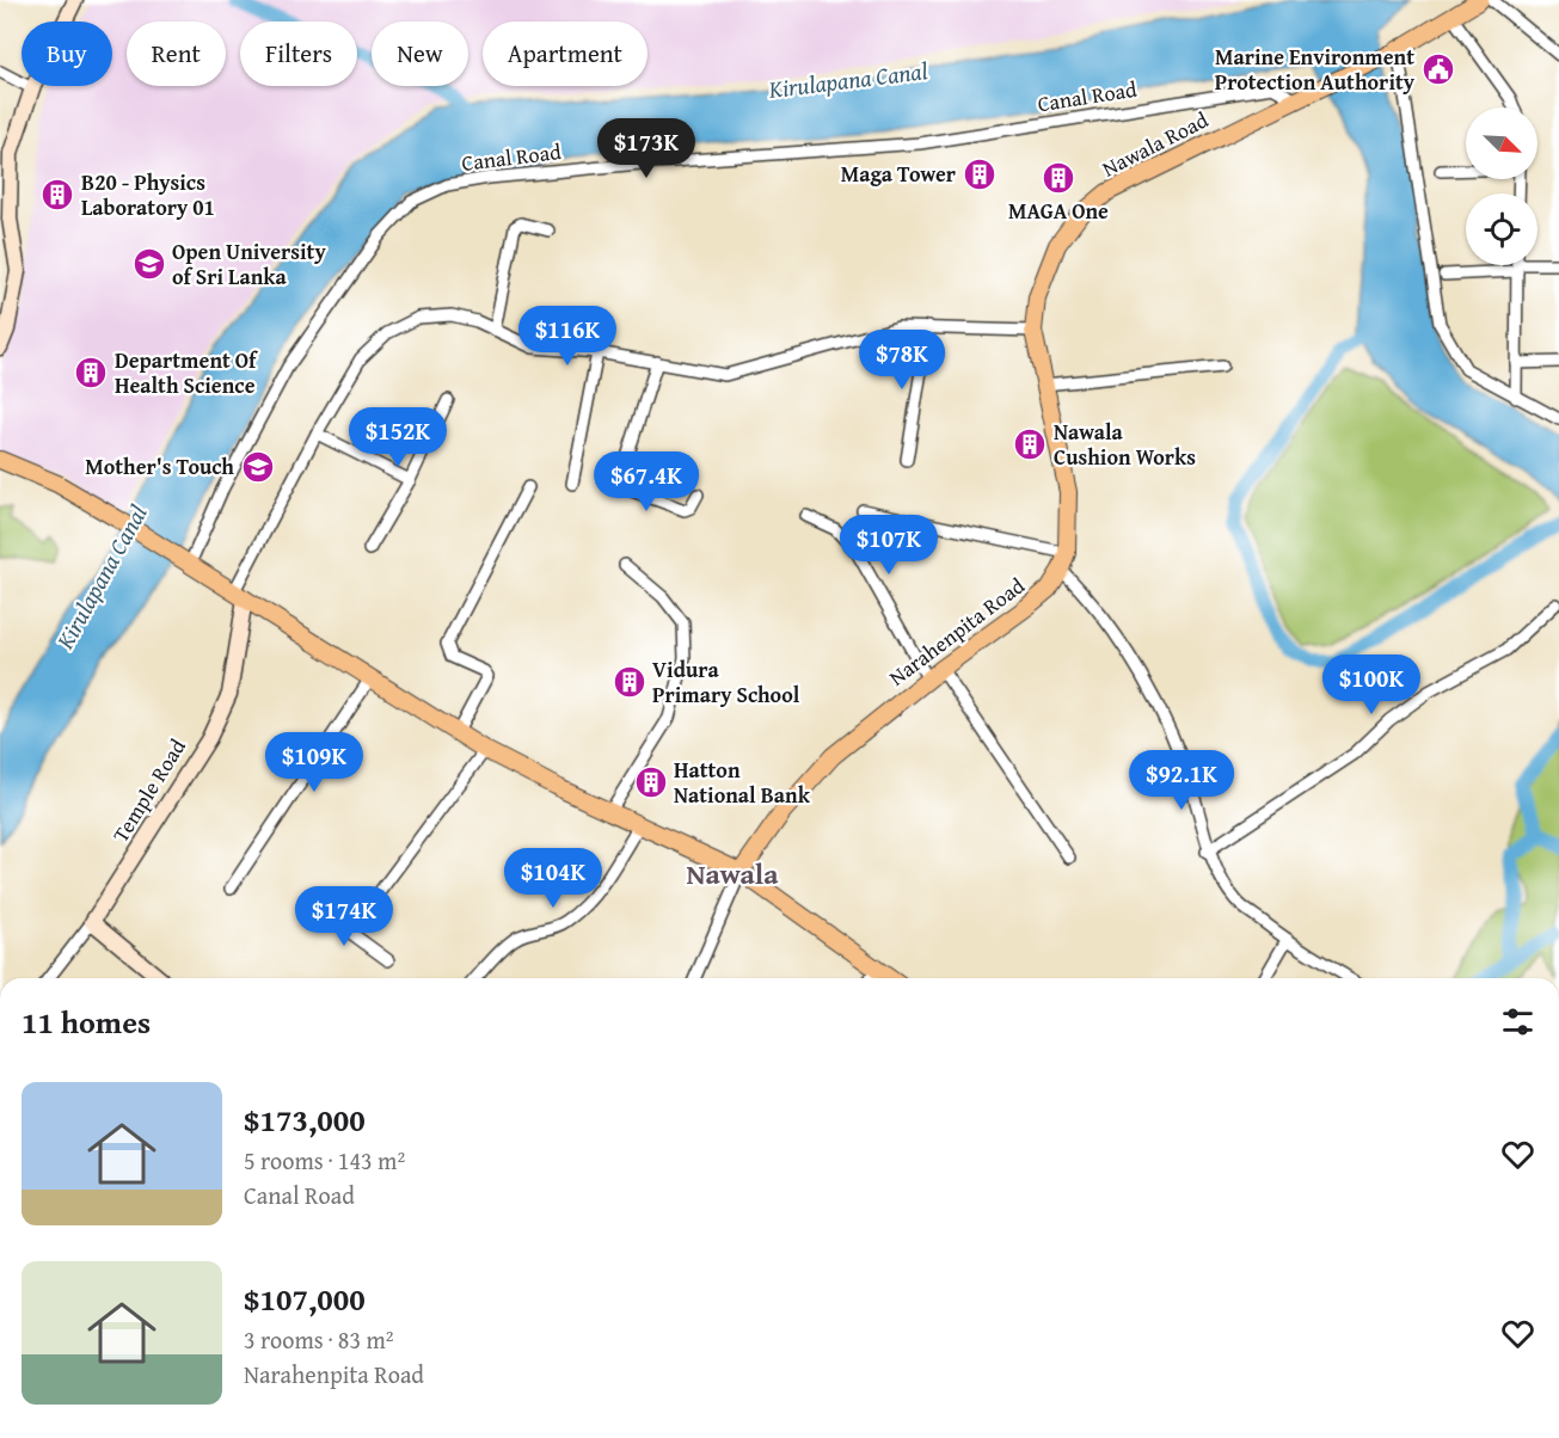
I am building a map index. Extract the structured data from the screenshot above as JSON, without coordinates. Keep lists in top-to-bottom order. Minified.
{"streets":{"main road":["Nawala Road","Narahenpita Road"],"street":["Canal Road","Temple Road"]},"crossings":[["Canal Road","Nawala Road"],["Nawala Road","Narahenpita Road"]],"districts":["Nawala"],"water":["Kirulapana Canal"],"places":{"public building":["Marine Environment Protection Authority"],"building":["Maga Tower","MAGA One","B20 - Physics Laboratory 01","Department Of Health Science","Nawala Cushion Works","Vidura Primary School","Hatton National Bank"],"school or university":["Open University of Sri Lanka","Mother's Touch"]},"north":"bottom right","page":{"chip":["Buy","Rent","Filters","New","Apartment"],"price":["$173K","$116K","$78K","$152K","$67.4K","$107K","$100K","$109K","$92.1K","$104K","$174K"],"heading":"11 homes","list":[{"name":"$173,000","note":"5 rooms · 143 m² · Canal Road"},{"name":"$107,000","note":"3 rooms · 83 m² · Narahenpita Road"}]}}
